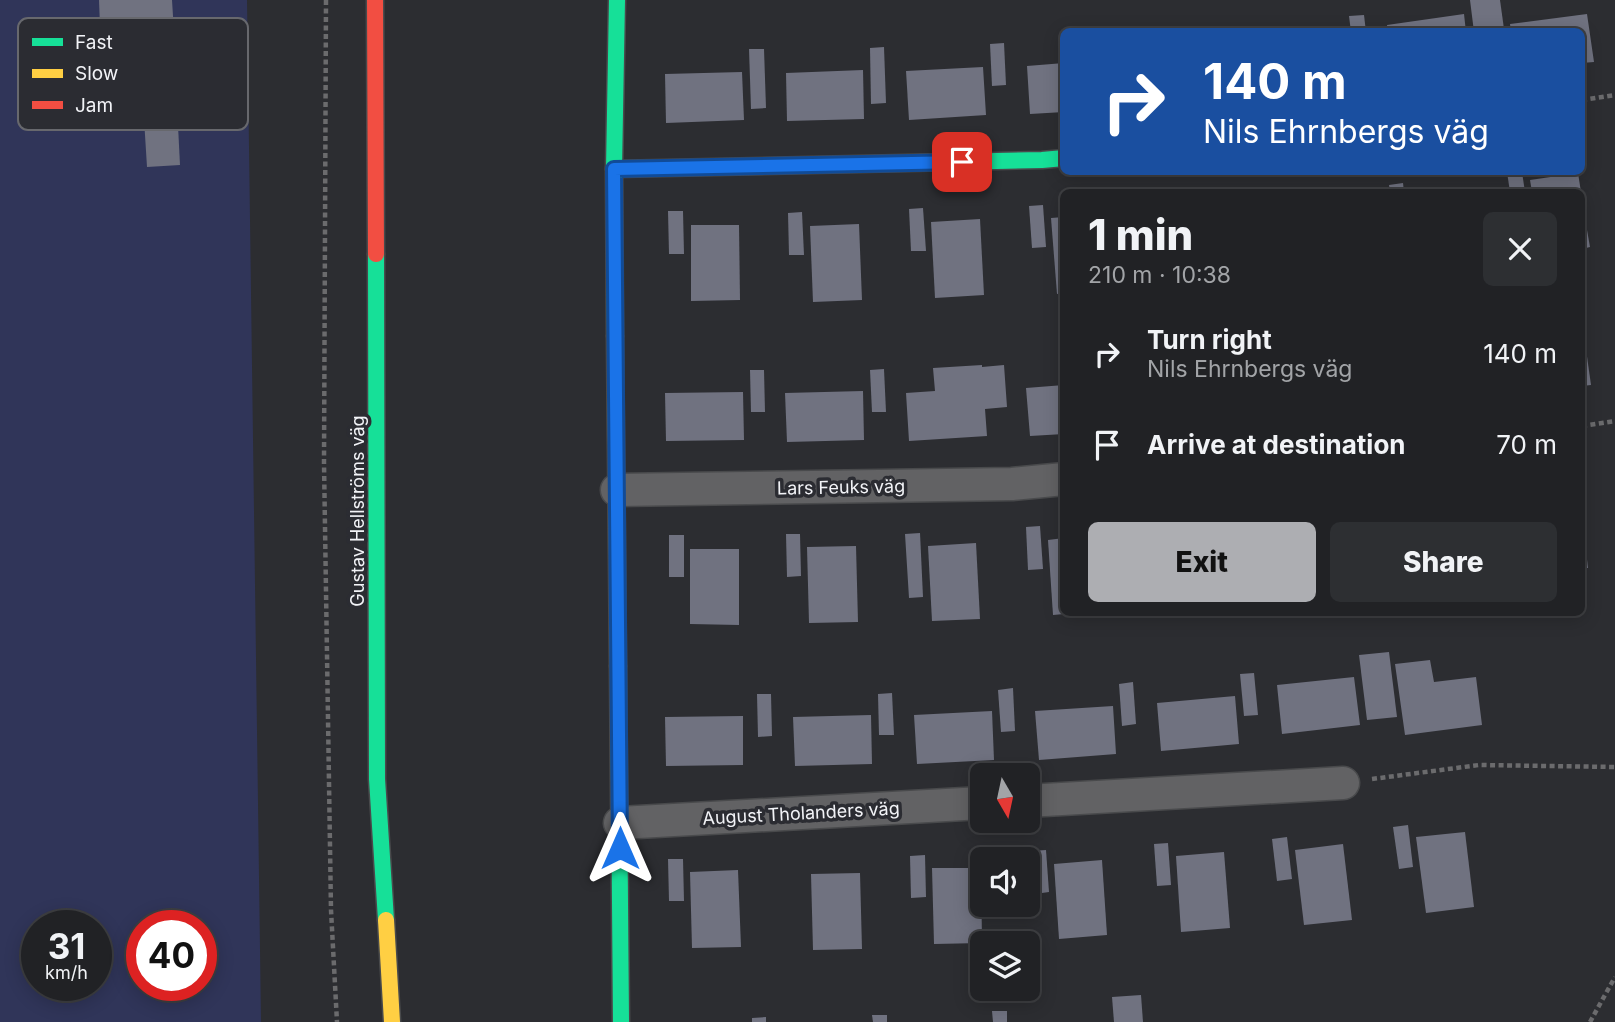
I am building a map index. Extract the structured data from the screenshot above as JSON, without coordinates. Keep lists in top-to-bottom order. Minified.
{"streets":{"street":["Lars Feuks väg","Gustav Hellströms väg","August Tholanders väg"]},"legend":["Fast","Slow","Jam"],"north":"bottom","page":{"turn":["140 m","Nils Ehrnbergs väg"],"heading":["1 min","210 m · 10:38"],"list":[{"name":"Turn right","note":"Nils Ehrnbergs väg","value":"140 m"},{"name":"Arrive at destination","value":"70 m"}],"buttons":["Exit","Share"],"speed":"31 km/h","limit":"40"}}
